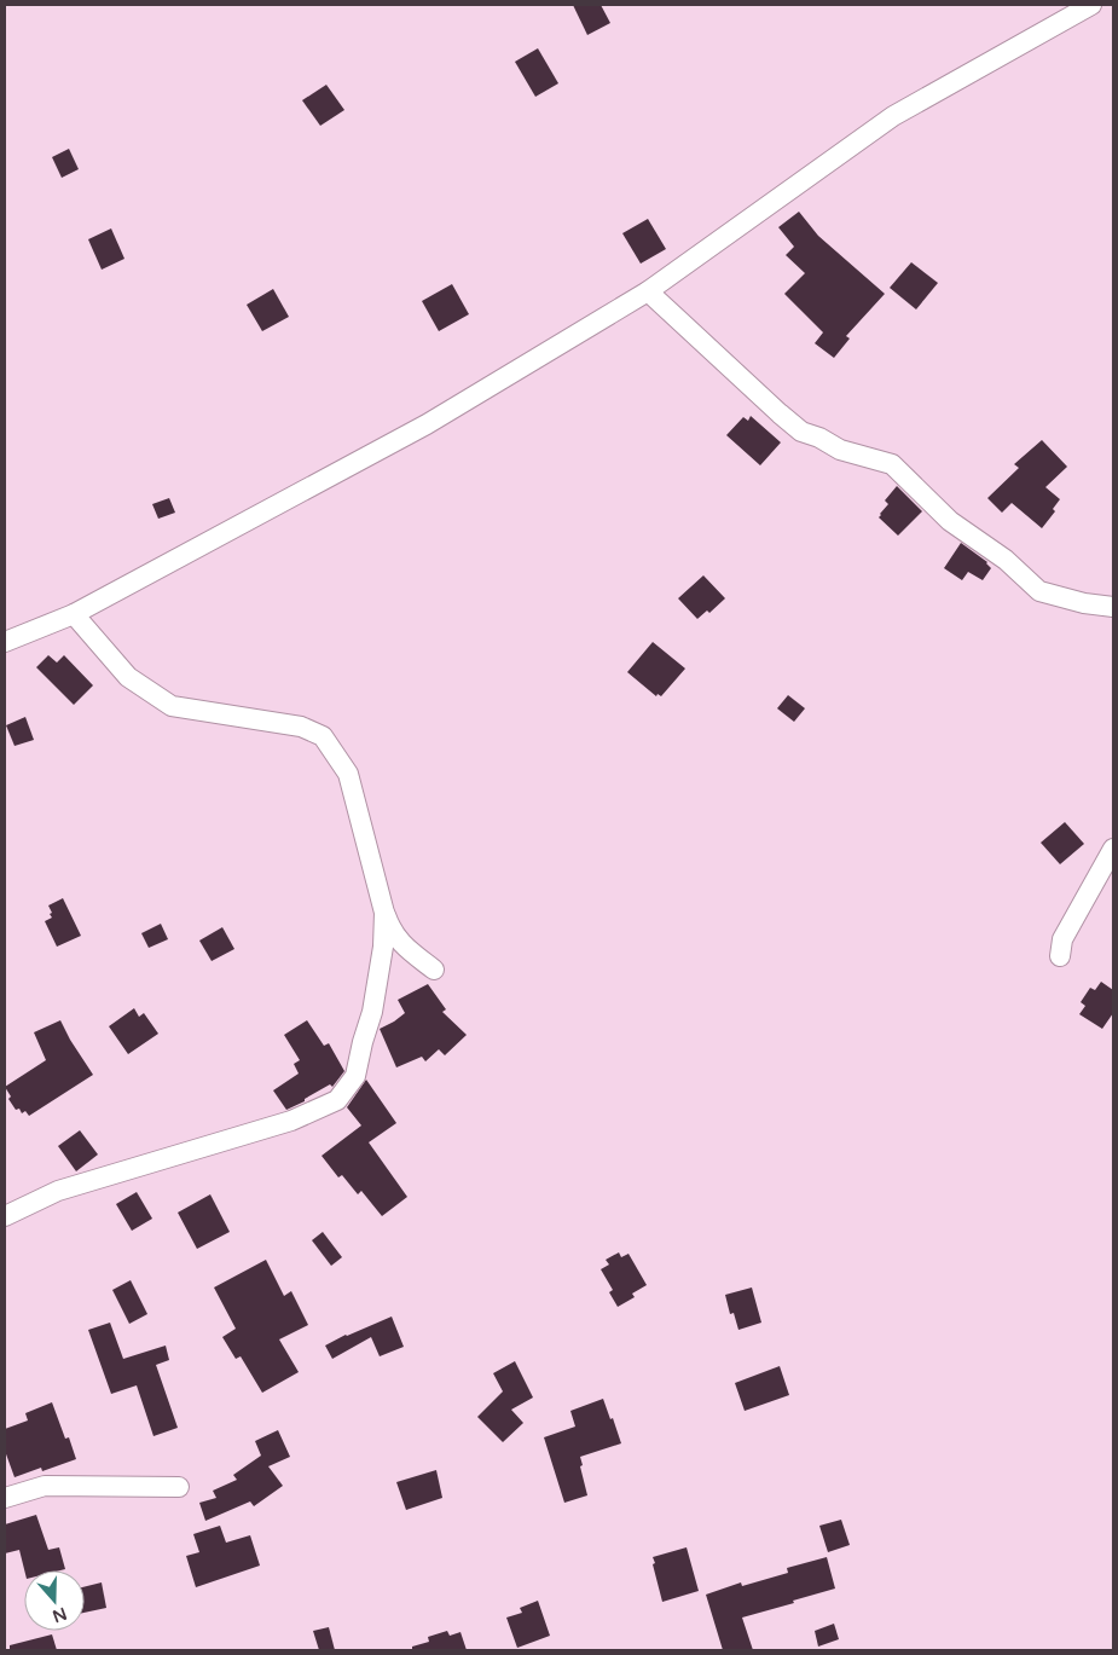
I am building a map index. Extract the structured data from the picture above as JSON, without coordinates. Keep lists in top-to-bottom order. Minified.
{"north":"bottom"}
